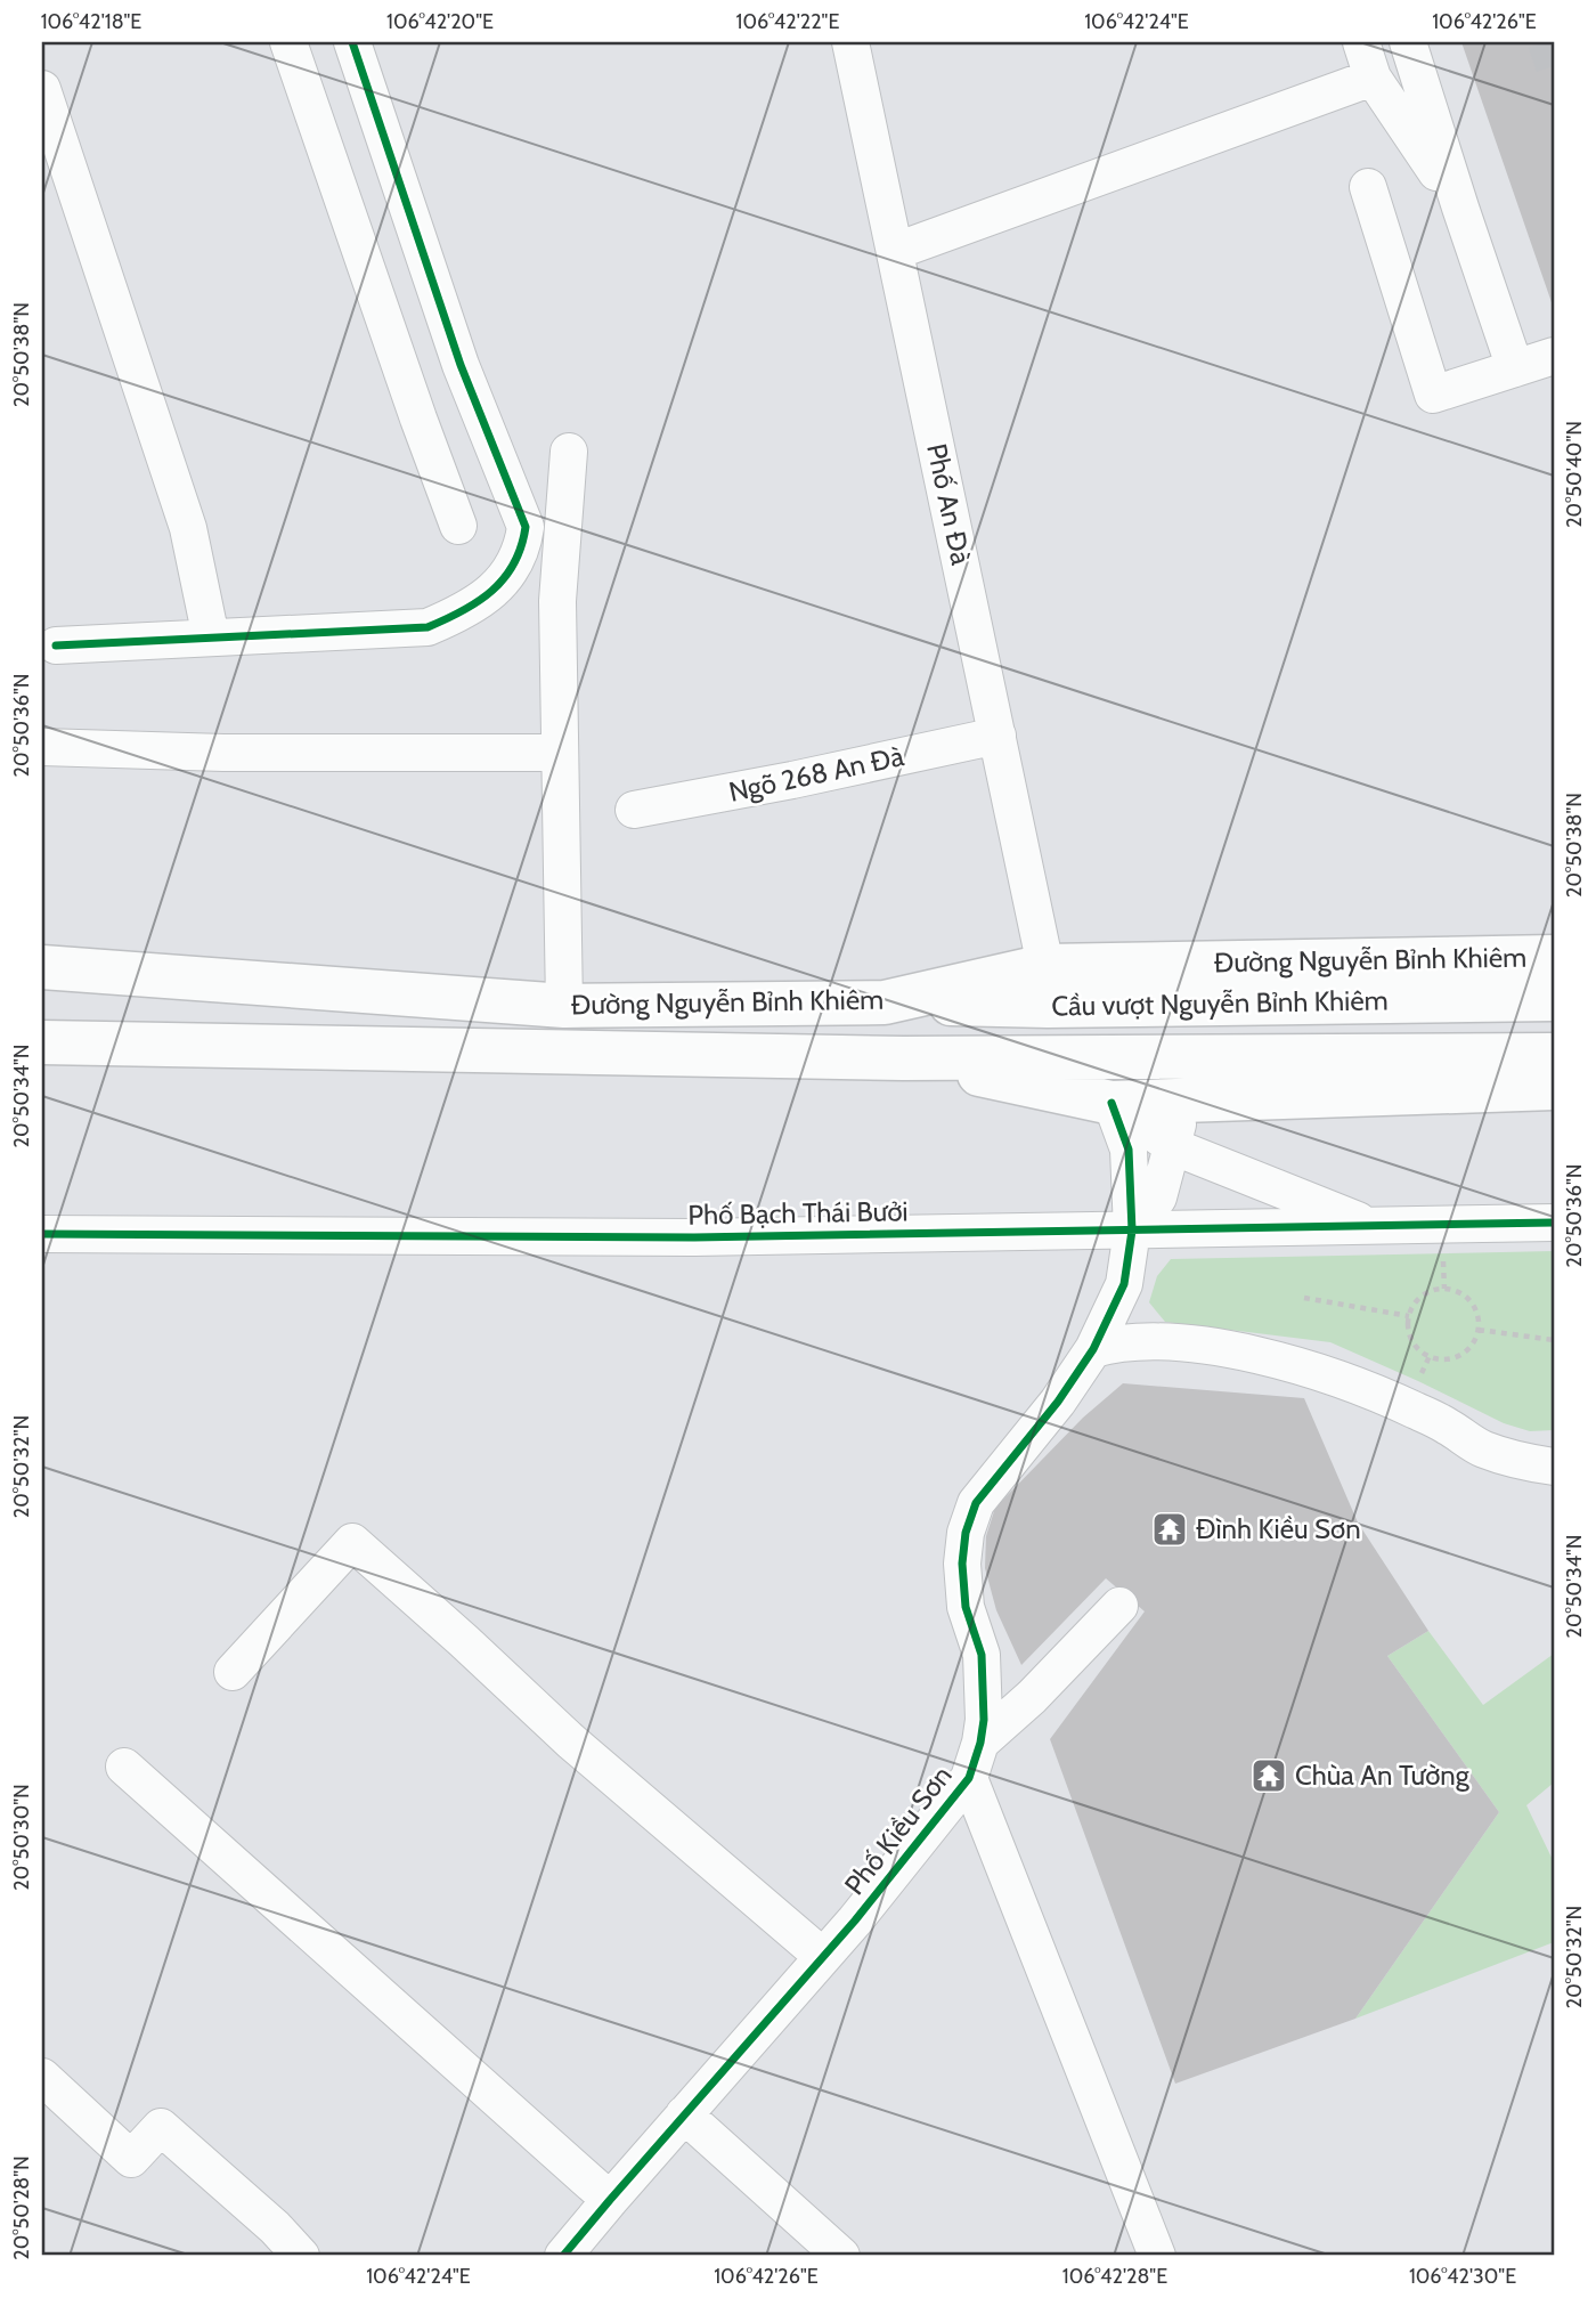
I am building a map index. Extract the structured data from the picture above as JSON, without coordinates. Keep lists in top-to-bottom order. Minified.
{"streets":{"highway":["Đường Nguyễn Bỉnh Khiêm","Cầu vượt Nguyễn Bỉnh Khiêm"],"street":["Phố An Đà","Ngõ 268 An Đà","Phố Bạch Thái Bưởi","Phố Kiều Sơn"]},"crossings":[["Phố An Đà","Ngõ 268 An Đà"],["Phố An Đà","Đường Nguyễn Bỉnh Khiêm"],["Đường Nguyễn Bỉnh Khiêm","Cầu vượt Nguyễn Bỉnh Khiêm"],["Phố Bạch Thái Bưởi","Phố Kiều Sơn"]],"places":{"temple":["Đình Kiều Sơn","Chùa An Tường"]},"coordinates":["106°42'18\"E","106°42'20\"E","106°42'22\"E","106°42'24\"E","106°42'26\"E","20°50'38\"N","20°50'40\"N","20°50'36\"N","20°50'34\"N","20°50'32\"N","20°50'30\"N","20°50'28\"N","106°42'28\"E","106°42'30\"E"]}
